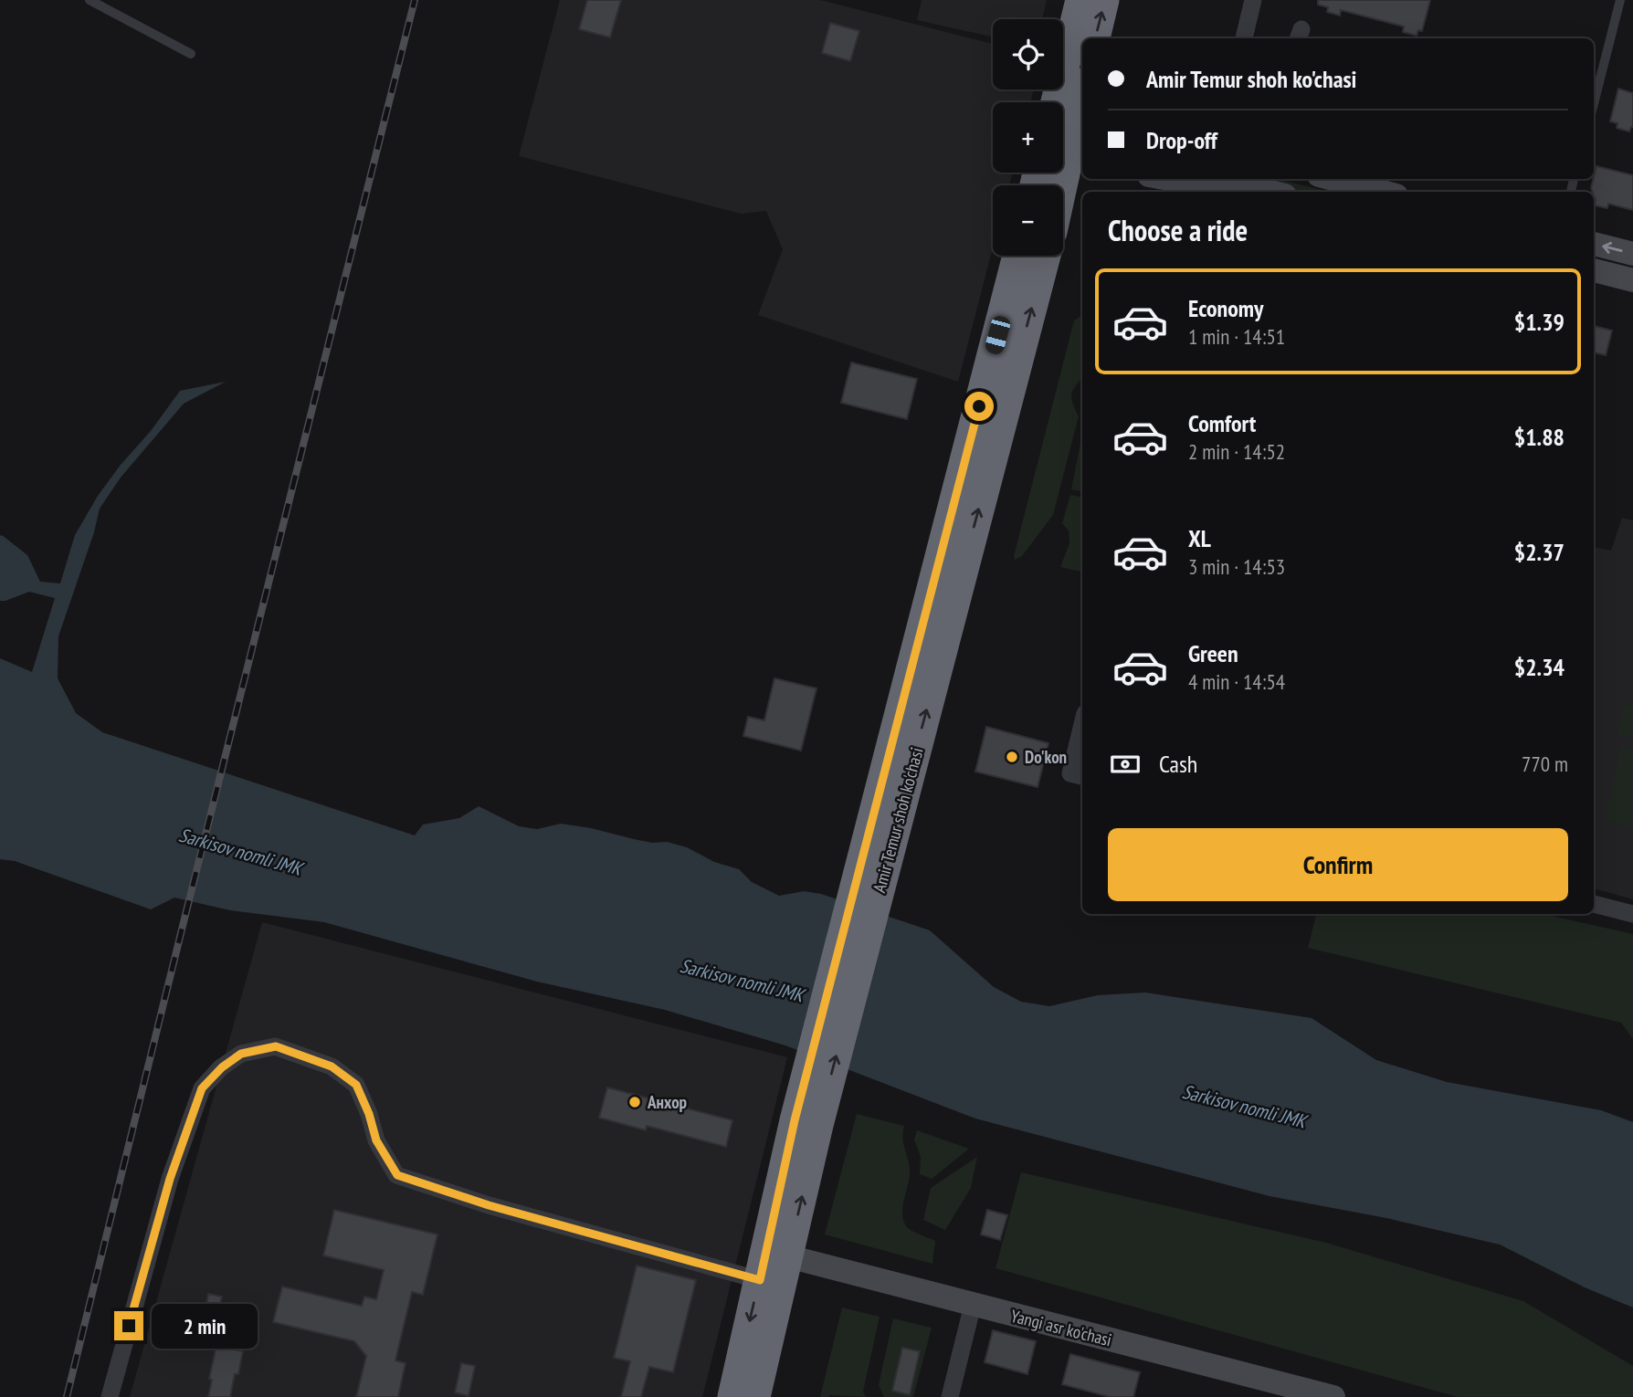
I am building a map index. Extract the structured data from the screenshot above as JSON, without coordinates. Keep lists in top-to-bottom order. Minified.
{"streets":{"highway":["Amir Temur shoh ko'chasi"],"street":["Yangi asr ko'chasi"]},"crossings":[["Amir Temur shoh ko'chasi","Yangi asr ko'chasi"]],"water":["Sarkisov nomli JMK"],"places":["Do'kon","Анхор"],"page":{"map_buttons":["+","−"],"banner":["Amir Temur shoh ko'chasi","Drop-off"],"heading":"Choose a ride","list":[{"name":"Economy","note":"1 min · 14:51","value":"$1.39"},{"name":"Comfort","note":"2 min · 14:52","value":"$1.88"},{"name":"XL","note":"3 min · 14:53","value":"$2.37"},{"name":"Green","note":"4 min · 14:54","value":"$2.34"}],"pay":["Cash","770 m"],"buttons":"Confirm","bubble":"2 min"}}
